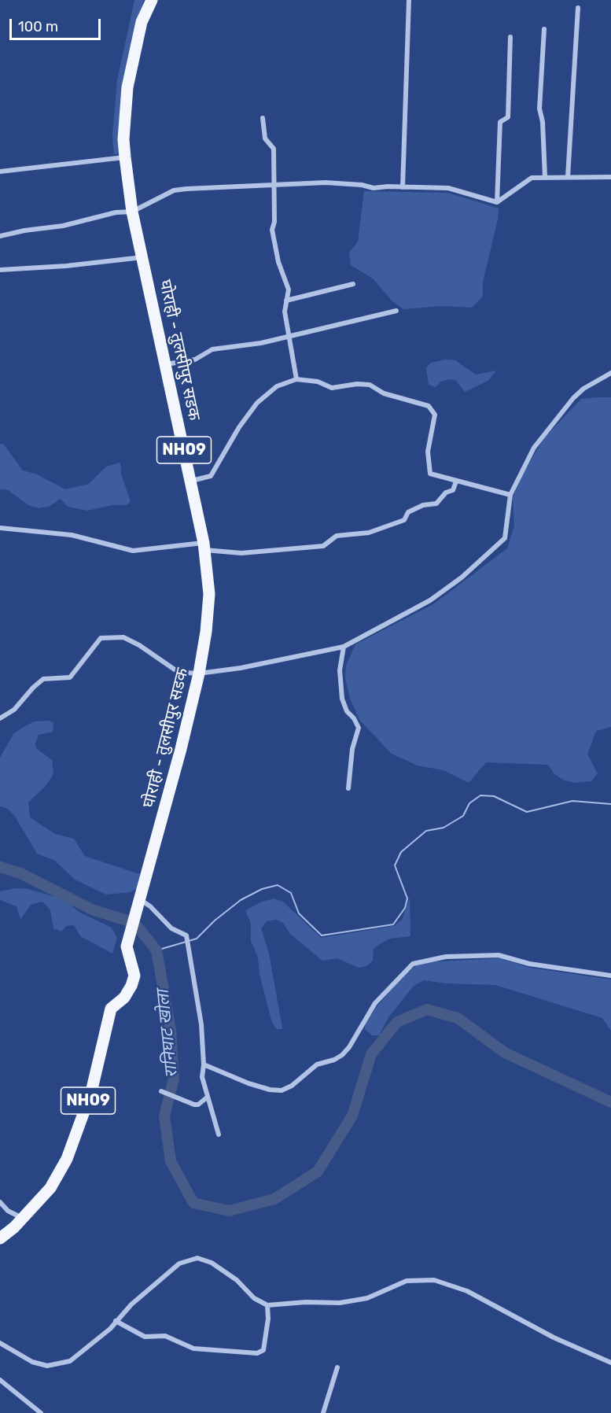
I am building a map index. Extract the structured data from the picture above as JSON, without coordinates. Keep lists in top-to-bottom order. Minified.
{"streets":{"main road":["घोराही - तुलसीपुर सडक","NH09"]},"crossings":[["घोराही - तुलसीपुर सडक","NH09"]],"water":["रानिघाट खोला"],"scale_bar":"100 m"}
